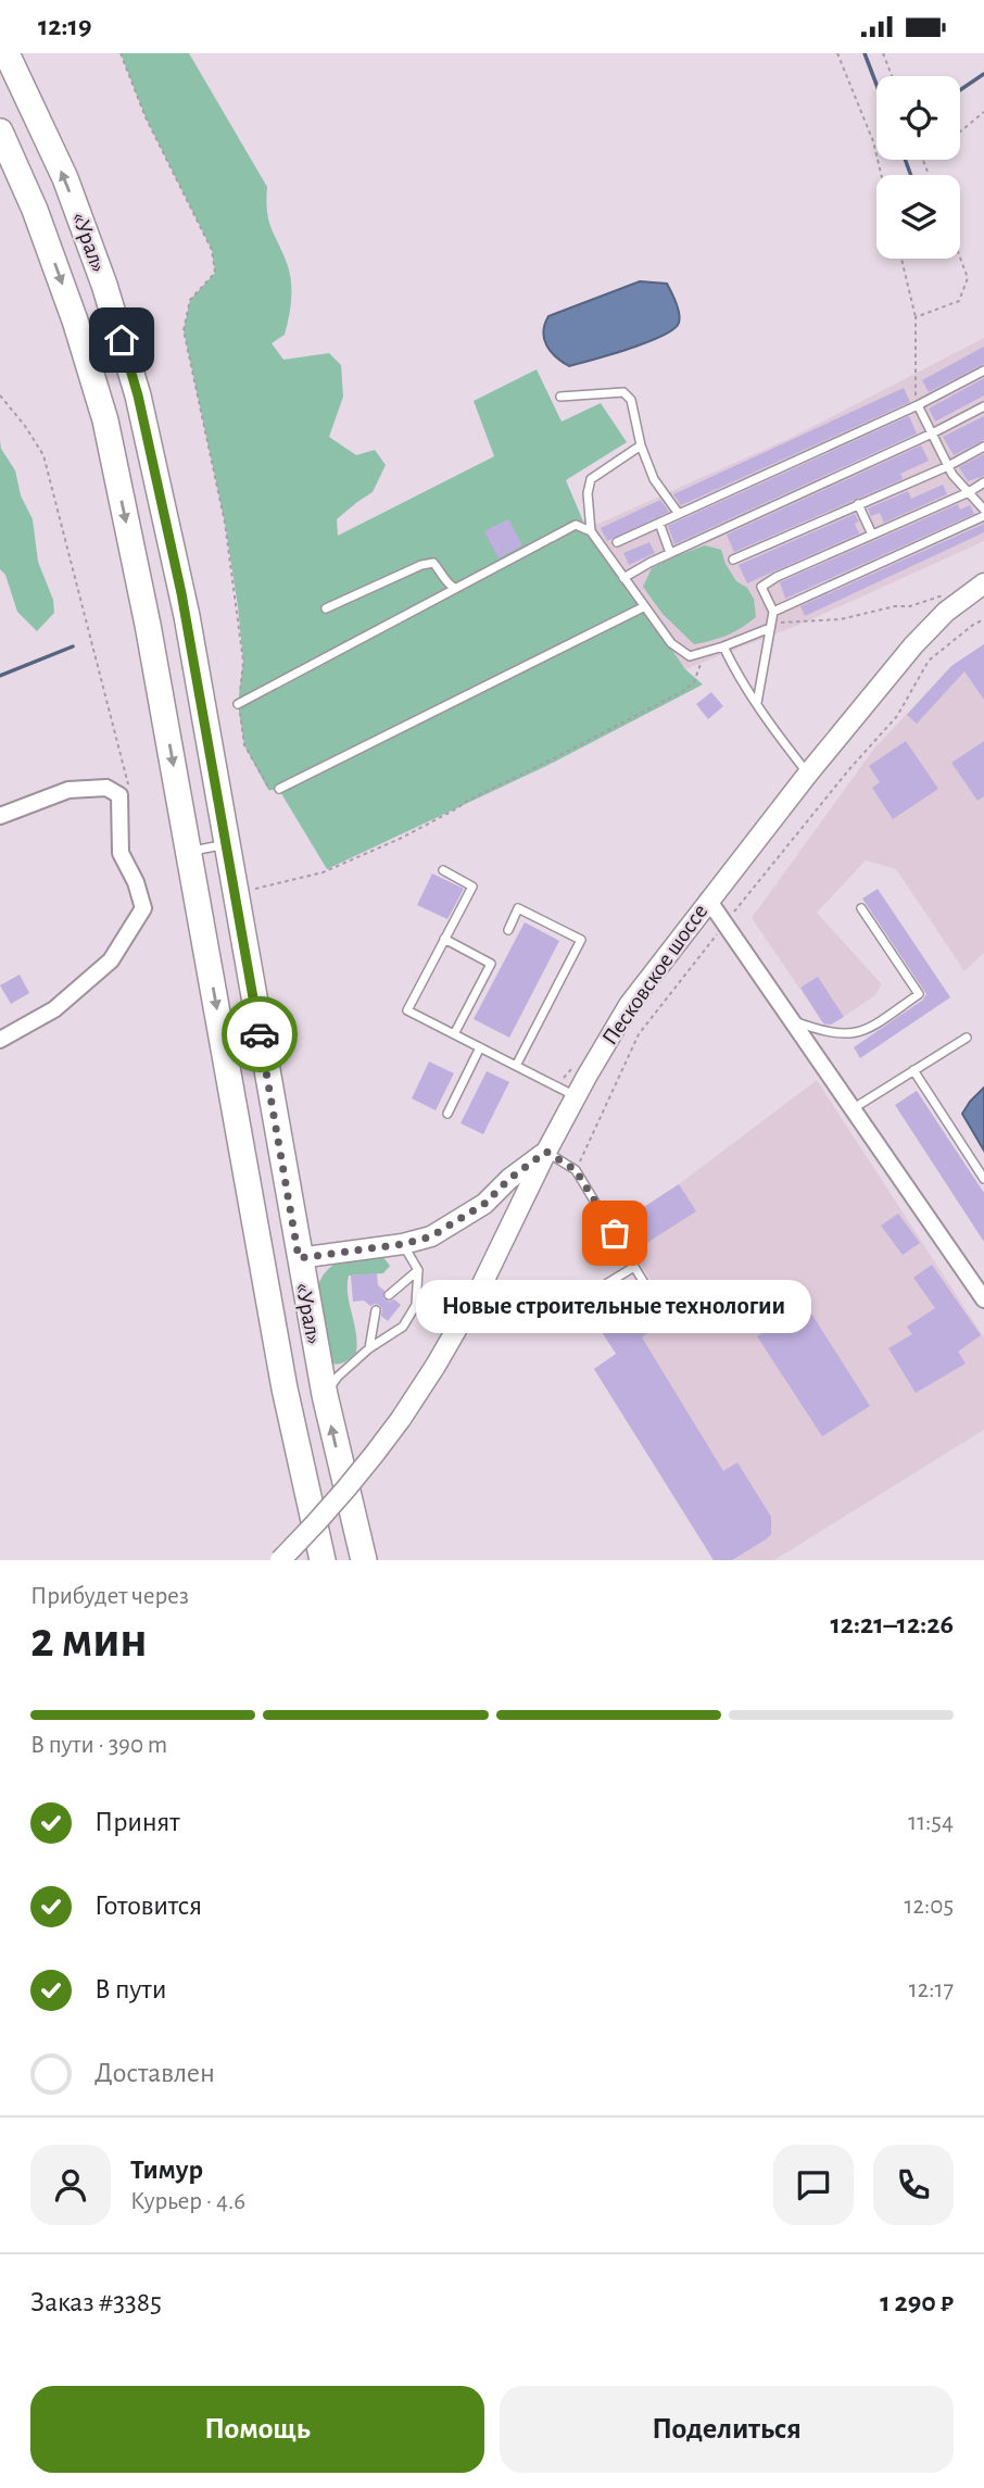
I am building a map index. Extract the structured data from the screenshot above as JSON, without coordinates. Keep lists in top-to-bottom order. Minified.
{"streets":{"highway":["«Урал»"],"street":["Песковское шоссе"]},"places":["Новые строительные технологии"],"page":{"status":"12:19","bubble":"Новые строительные технологии","heading":["2 мин","Прибудет через","12:21–12:26"],"panel":["Тимур","Курьер · 4.6","Заказ #3385","1 290 ₽"],"bar":"В пути · 390 m","list":[["Принят","11:54"],["Готовится","12:05"],["В пути","12:17"],"Доставлен"],"buttons":["Помощь","Поделиться"]}}
